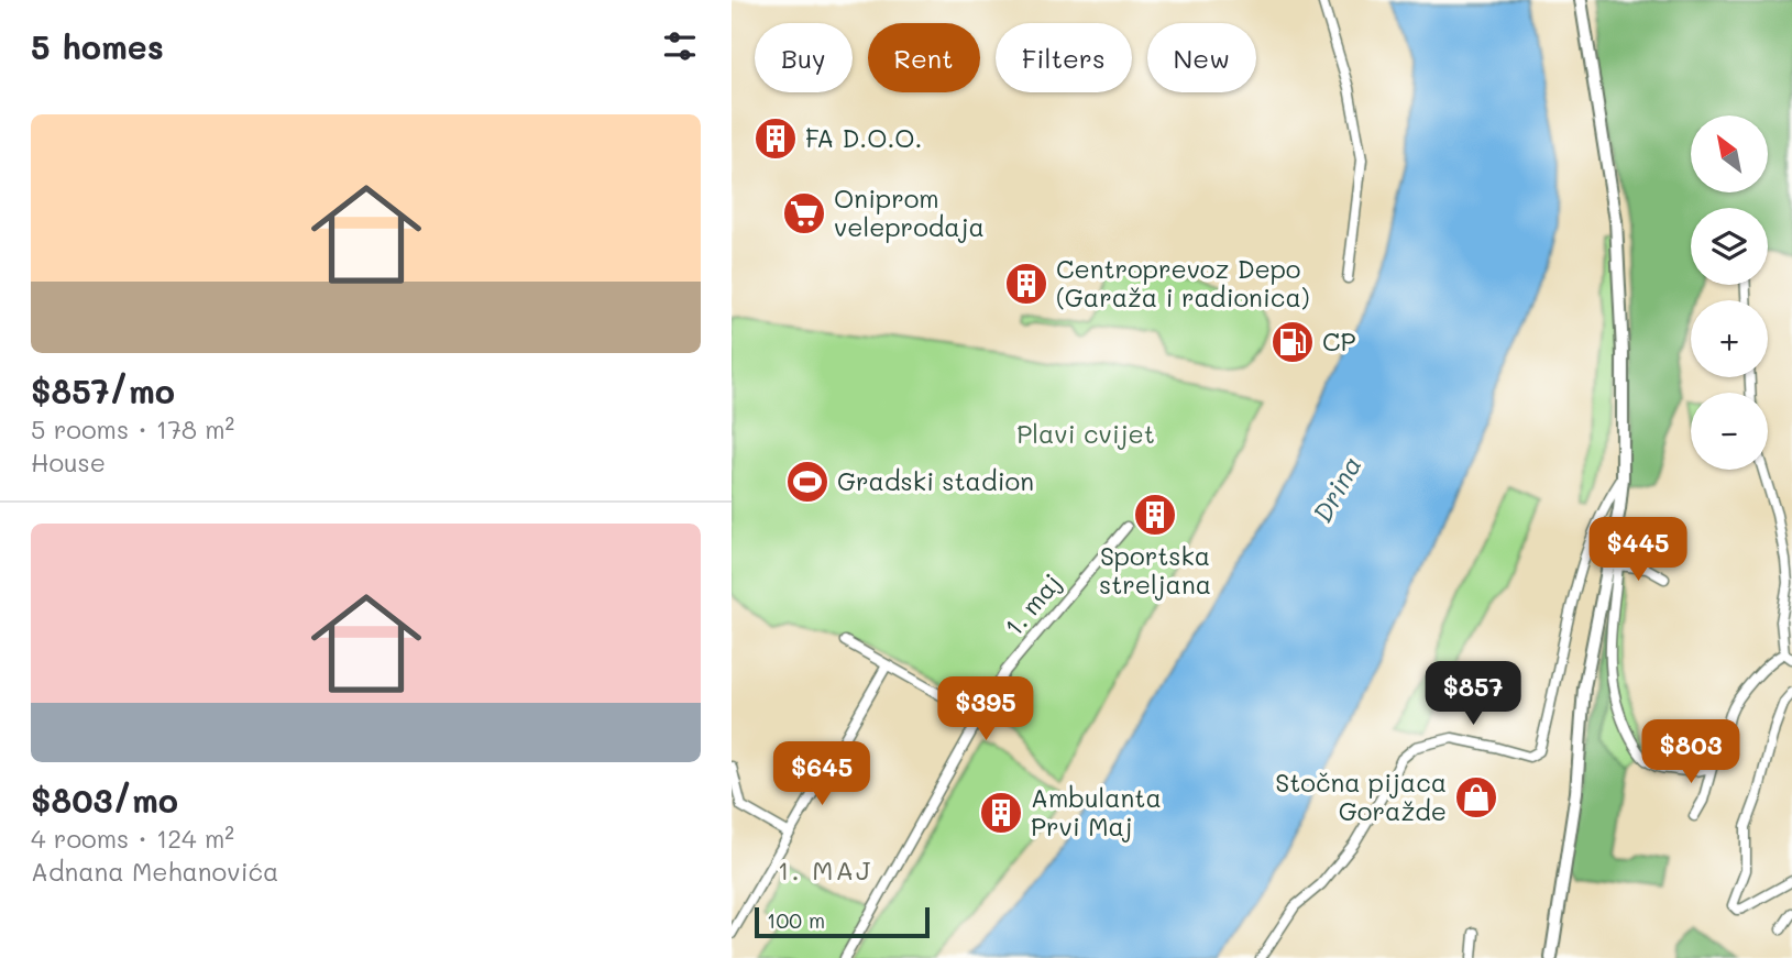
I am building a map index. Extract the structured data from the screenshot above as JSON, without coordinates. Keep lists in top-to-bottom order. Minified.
{"streets":{"street":["1. maj"]},"districts":["1. MAJ"],"water":["Drina"],"parks":["Plavi cvijet"],"places":{"building":["FA D.O.O.","Centroprevoz Depo (Garaža i radionica)","Sportska streljana","Ambulanta Prvi Maj"],"supermarket":["Oniprom veleprodaja"],"fuel station":["CP"],"sports":["Gradski stadion"],"shop":["Stočna pijaca Goražde"]},"scale_bar":"100 m","north":"top left","page":{"heading":"5 homes","chip":["Buy","Rent","Filters","New"],"list":[{"name":"$857/mo","note":"5 rooms · 178 m² · House"},{"name":"$803/mo","note":"4 rooms · 124 m² · Adnana Mehanovića"}],"map_buttons":["+","−"],"price":["$445","$857","$395","$803","$645"],"scale":"100 m"}}
